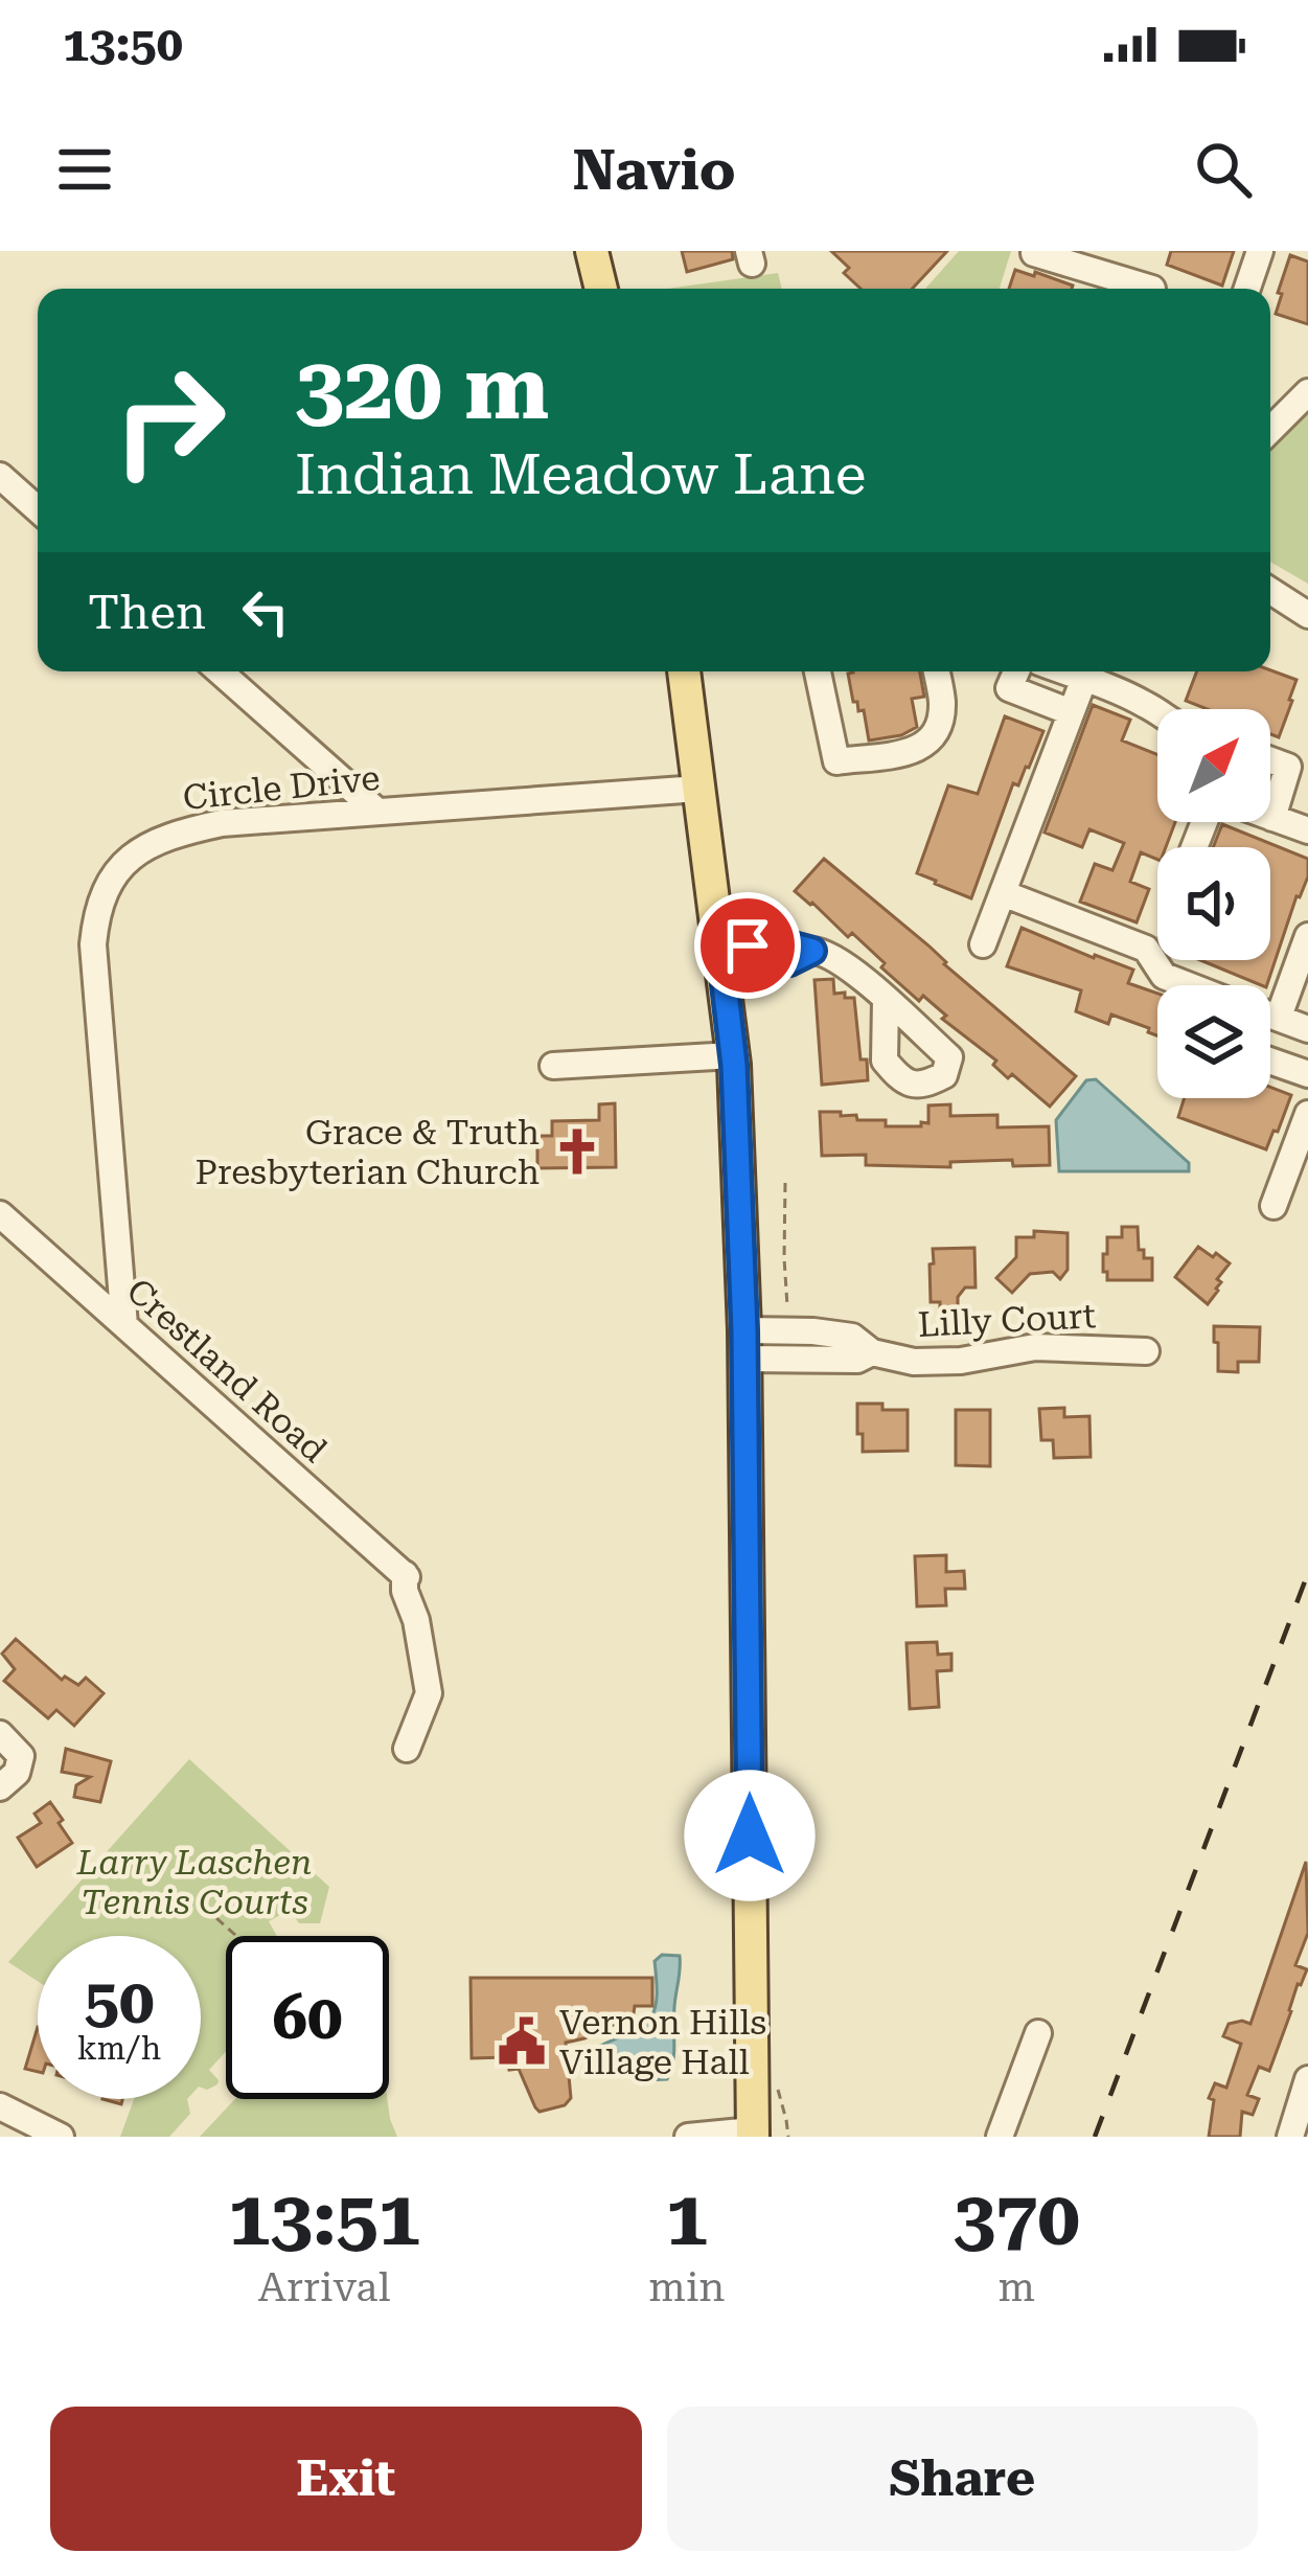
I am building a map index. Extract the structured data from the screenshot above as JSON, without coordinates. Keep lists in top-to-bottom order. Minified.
{"streets":{"street":["Circle Drive","Lilly Court","Crestland Road"]},"crossings":[["Circle Drive","Crestland Road"]],"parks":["Larry Laschen Tennis Courts"],"places":{"church":["Grace & Truth Presbyterian Church"],"public building":["Vernon Hills Village Hall"]},"north":"top right","page":{"status":"13:50","header":"Navio","turn":["320 m","Indian Meadow Lane"],"then":"Then","speed":"50 km/h","limit":"60","eta":["13:51","Arrival","1","min","370","m"],"buttons":["Exit","Share"]}}
